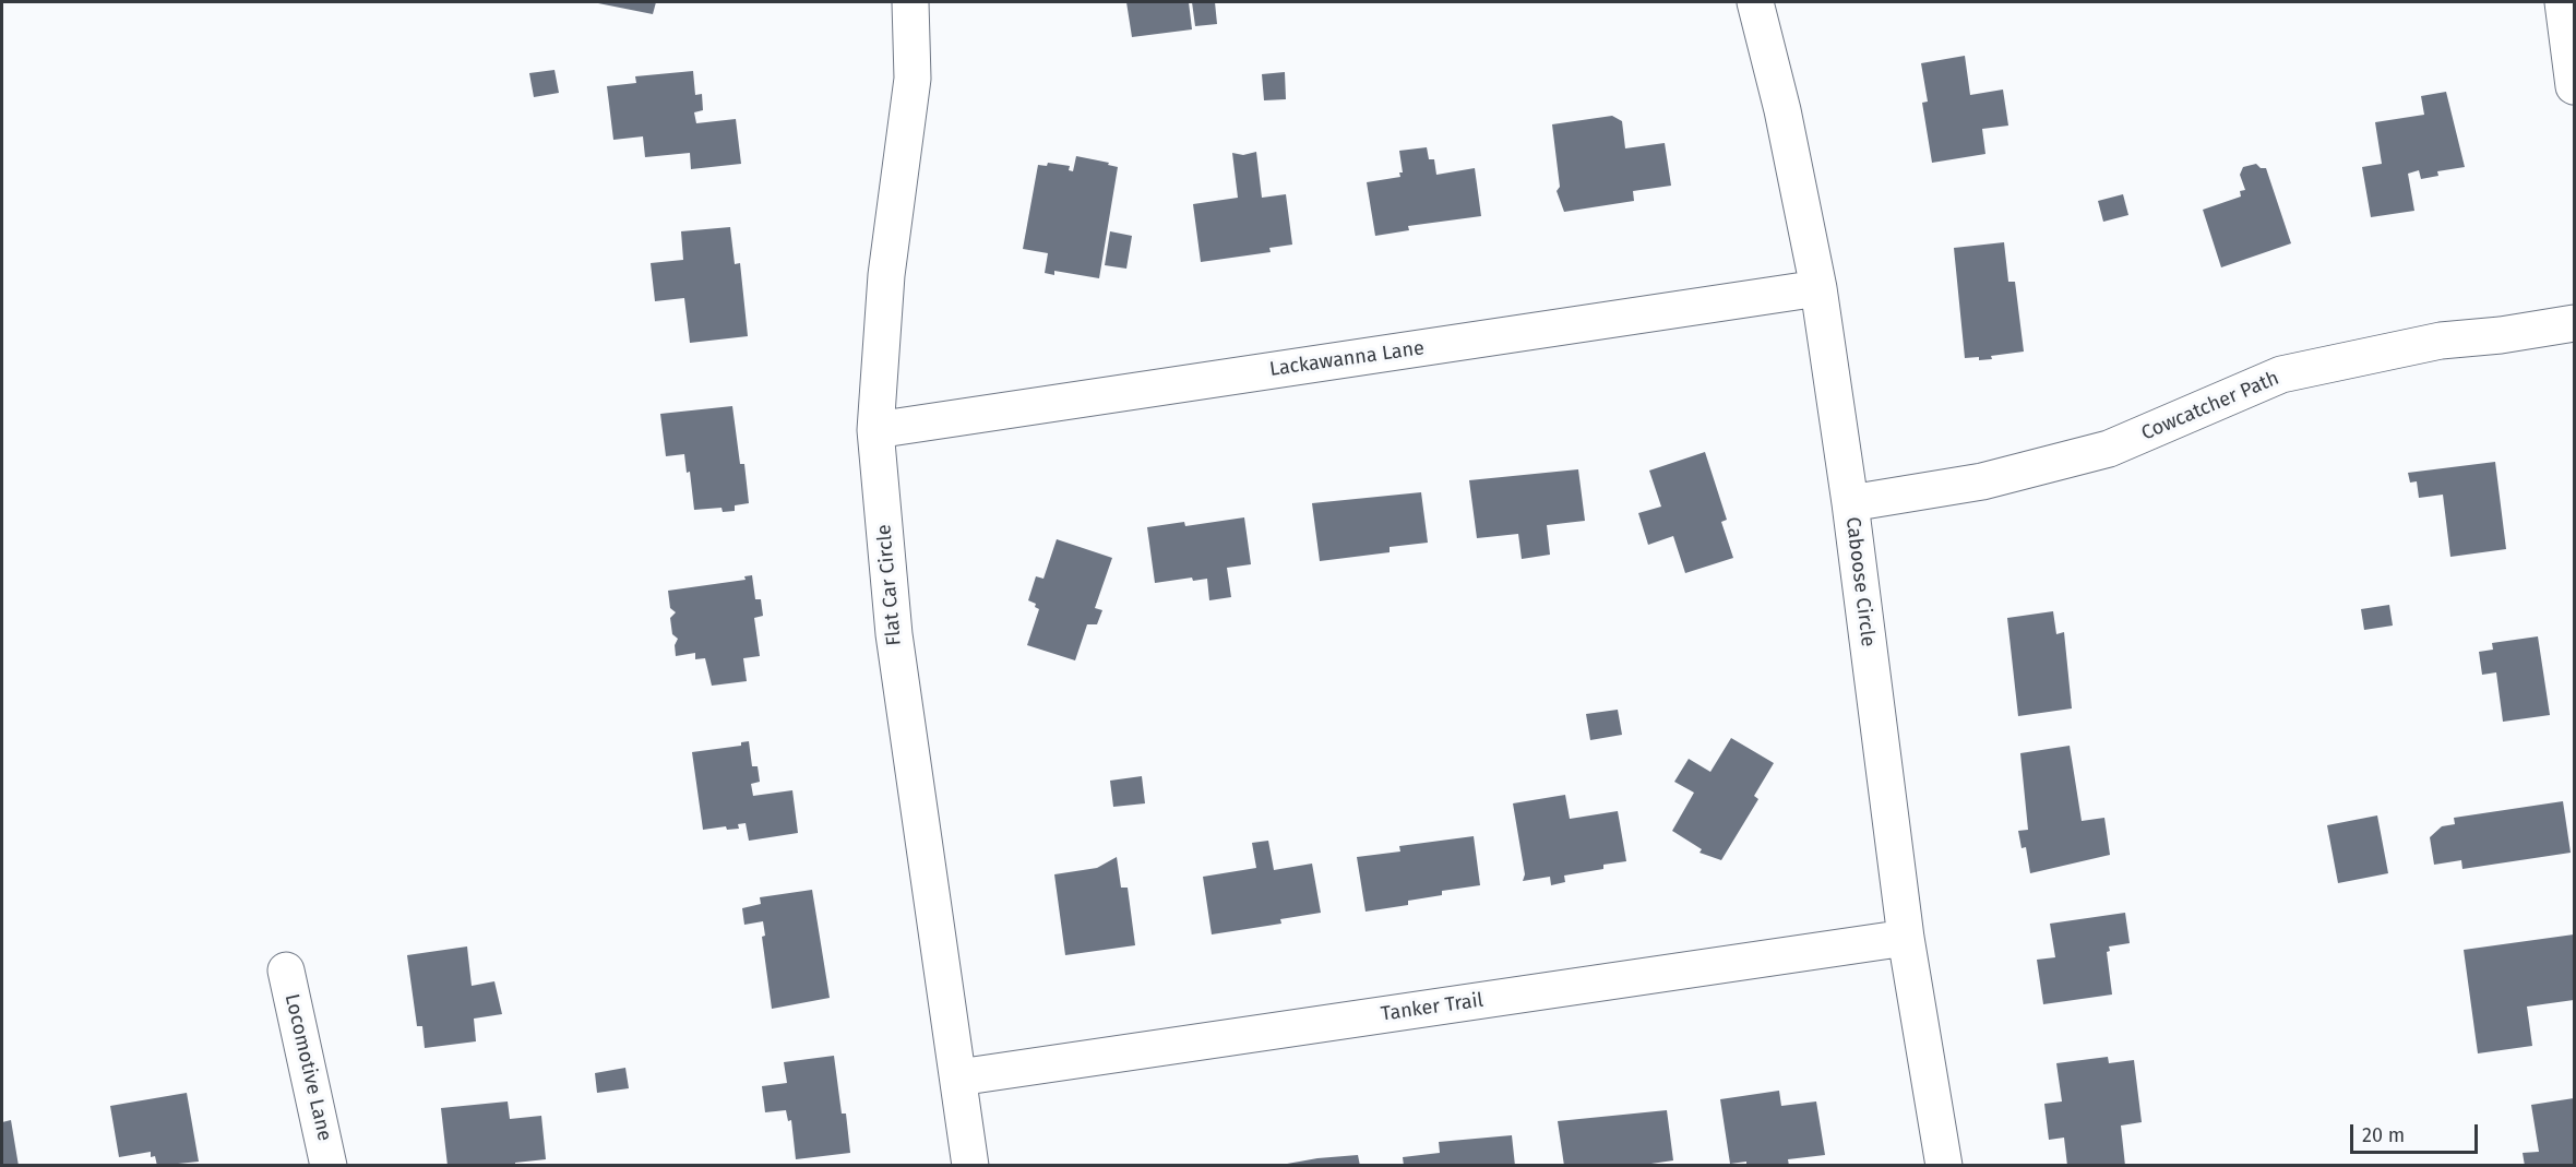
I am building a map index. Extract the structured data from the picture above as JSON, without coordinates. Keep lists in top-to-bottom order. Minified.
{"streets":{"street":["Lackawanna Lane","Cowcatcher Path","Caboose Circle","Flat Car Circle","Tanker Trail","Locomotive Lane"]},"crossings":[["Lackawanna Lane","Caboose Circle"],["Lackawanna Lane","Flat Car Circle"],["Cowcatcher Path","Caboose Circle"],["Caboose Circle","Tanker Trail"],["Flat Car Circle","Tanker Trail"]],"scale_bar":"20 m"}
